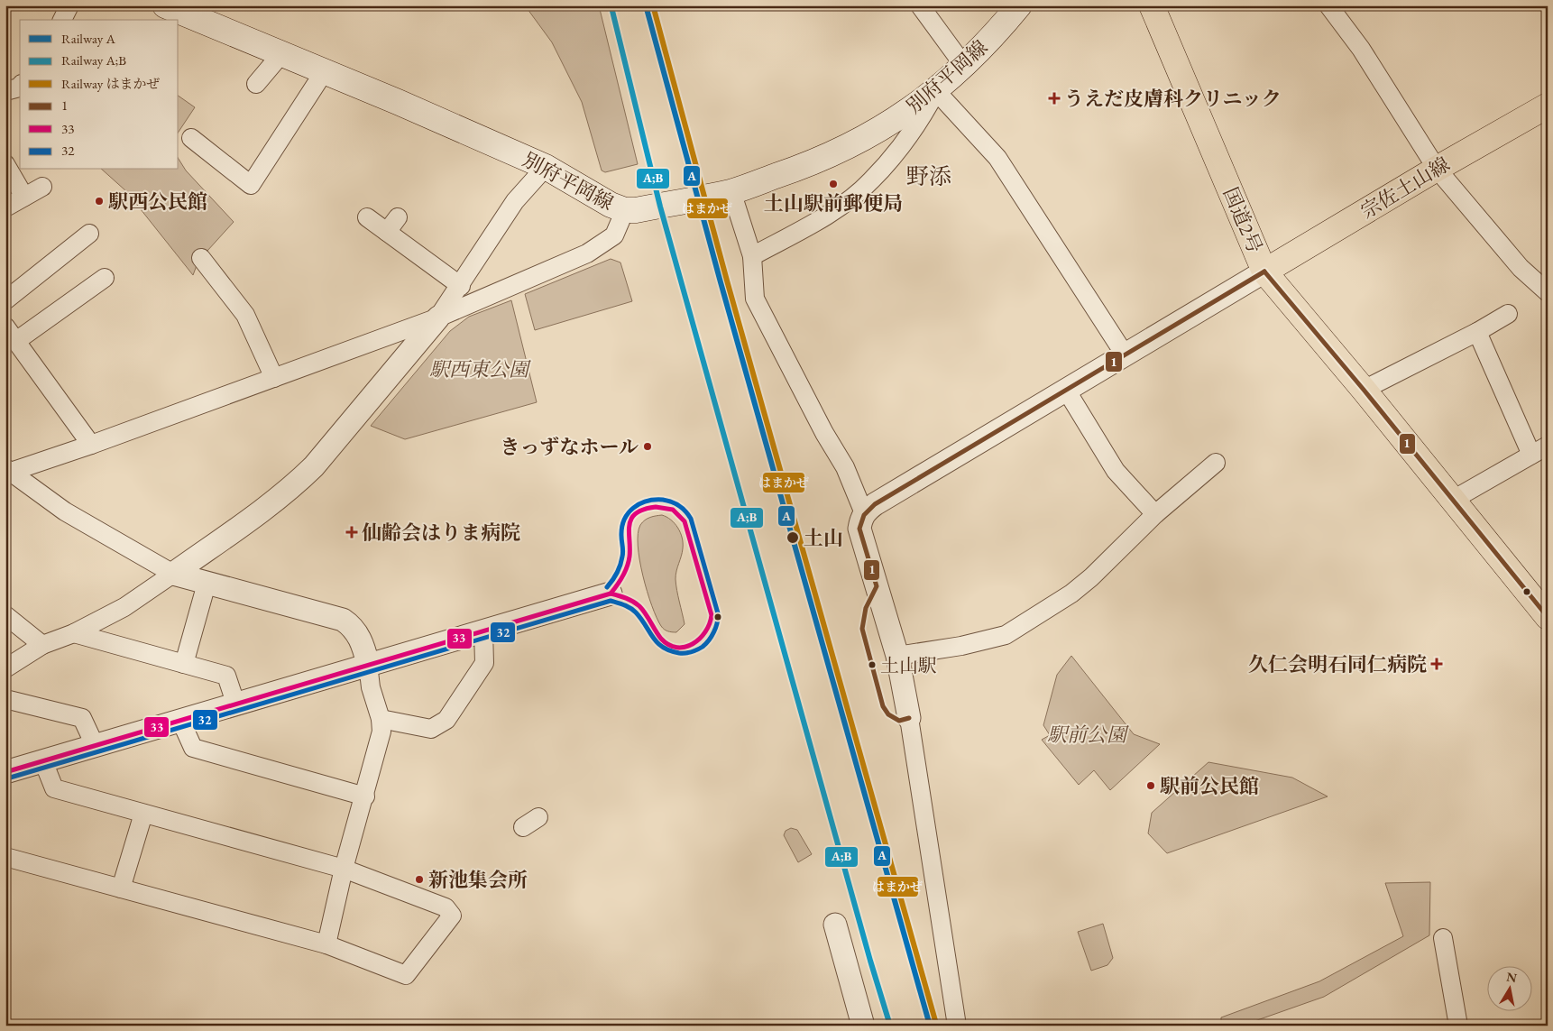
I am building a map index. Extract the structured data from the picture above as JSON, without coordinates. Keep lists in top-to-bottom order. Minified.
{"streets":{"main road":["別府平岡線","宗佐土山線","国道2号"]},"crossings":[["宗佐土山線","国道2号"]],"districts":["野添"],"parks":["駅西東公園","駅前公園"],"places":{"health":["うえだ皮膚科クリニック","仙齢会はりま病院","久仁会明石同仁病院"],"other":["土山駅前郵便局","駅西公民館","きっずなホール","土山","土山駅","駅前公民館","新池集会所"]},"lines":["rail line A","rail line はまかぜ","rail line A;B","transit line 1","transit line 32","transit line 33"],"legend":["Railway A","Railway A;B","Railway はまかぜ","1","33","32"],"north":"top"}
